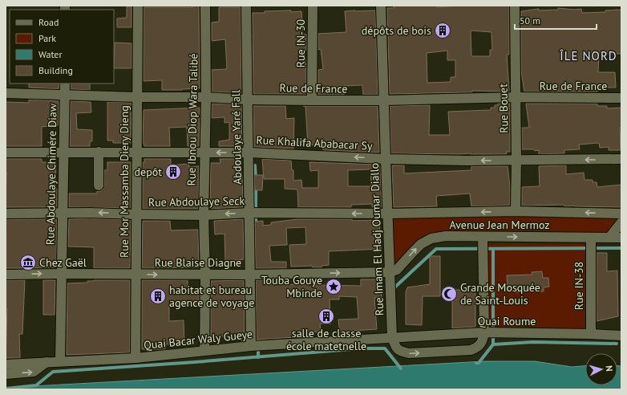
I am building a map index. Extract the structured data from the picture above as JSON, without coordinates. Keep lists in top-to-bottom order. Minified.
{"streets":{"street":["Rue IN-30","Rue de France","Rue Bouet","Rue Ibnou Diop Wara Talibé","Abdoulaye Yaré Fall","Rue Khalifa Ababacar Sy","Rue Abdoulaye Chimére Diaw","Rue Mor Massamba Diery Dieng","Rue Abdoulaye Seck","Avenue Jean Mermoz","Rue Imam El Hadj Oumar Diallo","Rue Blaise Diagne","Rue IN-38","Quai Roume","Quai Bacar Waly Gueye"]},"crossings":[["Rue IN-30","Rue de France"],["Rue de France","Rue Bouet"],["Rue de France","Rue Ibnou Diop Wara Talibé"],["Rue de France","Abdoulaye Yaré Fall"],["Rue de France","Rue Abdoulaye Chimére Diaw"],["Rue de France","Rue Mor Massamba Diery Dieng"],["Rue de France","Rue Imam El Hadj Oumar Diallo"],["Rue Bouet","Rue Khalifa Ababacar Sy"],["Rue Bouet","Avenue Jean Mermoz"],["Rue Ibnou Diop Wara Talibé","Rue Khalifa Ababacar Sy"],["Rue Ibnou Diop Wara Talibé","Rue Abdoulaye Seck"],["Rue Ibnou Diop Wara Talibé","Rue Blaise Diagne"],["Rue Ibnou Diop Wara Talibé","Quai Bacar Waly Gueye"],["Abdoulaye Yaré Fall","Rue Khalifa Ababacar Sy"],["Abdoulaye Yaré Fall","Rue Abdoulaye Seck"],["Abdoulaye Yaré Fall","Rue Blaise Diagne"],["Abdoulaye Yaré Fall","Quai Bacar Waly Gueye"],["Rue Khalifa Ababacar Sy","Rue Abdoulaye Chimére Diaw"],["Rue Khalifa Ababacar Sy","Rue Mor Massamba Diery Dieng"],["Rue Khalifa Ababacar Sy","Rue Imam El Hadj Oumar Diallo"],["Rue Abdoulaye Chimére Diaw","Rue Abdoulaye Seck"],["Rue Abdoulaye Chimére Diaw","Rue Blaise Diagne"],["Rue Abdoulaye Chimére Diaw","Quai Bacar Waly Gueye"],["Rue Mor Massamba Diery Dieng","Rue Abdoulaye Seck"],["Rue Mor Massamba Diery Dieng","Rue Blaise Diagne"],["Rue Mor Massamba Diery Dieng","Quai Bacar Waly Gueye"],["Rue Abdoulaye Seck","Avenue Jean Mermoz"],["Rue Abdoulaye Seck","Rue Imam El Hadj Oumar Diallo"],["Avenue Jean Mermoz","Rue Imam El Hadj Oumar Diallo"],["Avenue Jean Mermoz","Rue Blaise Diagne"],["Avenue Jean Mermoz","Rue IN-38"],["Rue Imam El Hadj Oumar Diallo","Rue Blaise Diagne"],["Rue Imam El Hadj Oumar Diallo","Quai Roume"],["Rue Imam El Hadj Oumar Diallo","Quai Bacar Waly Gueye"],["Rue IN-38","Quai Roume"],["Quai Roume","Quai Bacar Waly Gueye"]],"one_way":["Rue Khalifa Ababacar Sy","Rue Abdoulaye Seck","Rue Blaise Diagne"],"districts":["ÎLE NORD"],"places":{"building":["dépôts de bois","depôt","habitat et bureau agence de voyage","salle de classe école matetnelle"],"museum":["Chez Gaël"],"place":["Touba Gouye Mbinde"],"mosque":["Grande Mosquée de Saint-Louis"]},"legend":["Road","Park","Water","Building"],"scale_bar":"50 m","north":"right"}
